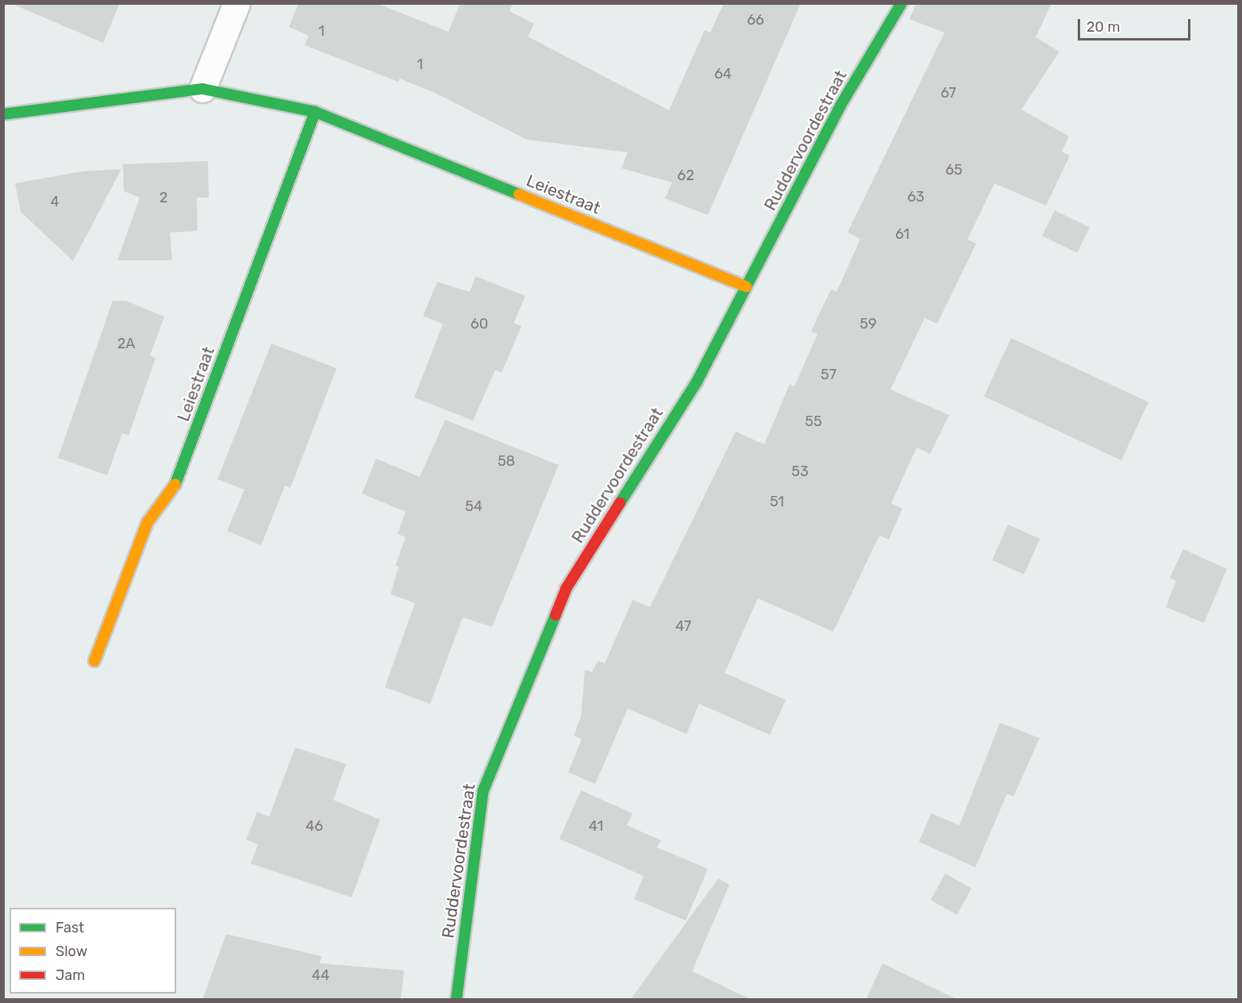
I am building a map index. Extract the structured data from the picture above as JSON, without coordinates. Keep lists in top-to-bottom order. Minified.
{"streets":{"street":["Ruddervoordestraat","Leiestraat"]},"crossings":[["Ruddervoordestraat","Leiestraat"]],"house_numbers":["66","1","1","64","67","65","62","63","2","4","61","60","59","2A","57","55","58","53","51","54","47","46","41","44"],"legend":["Fast","Slow","Jam"],"scale_bar":"20 m"}
